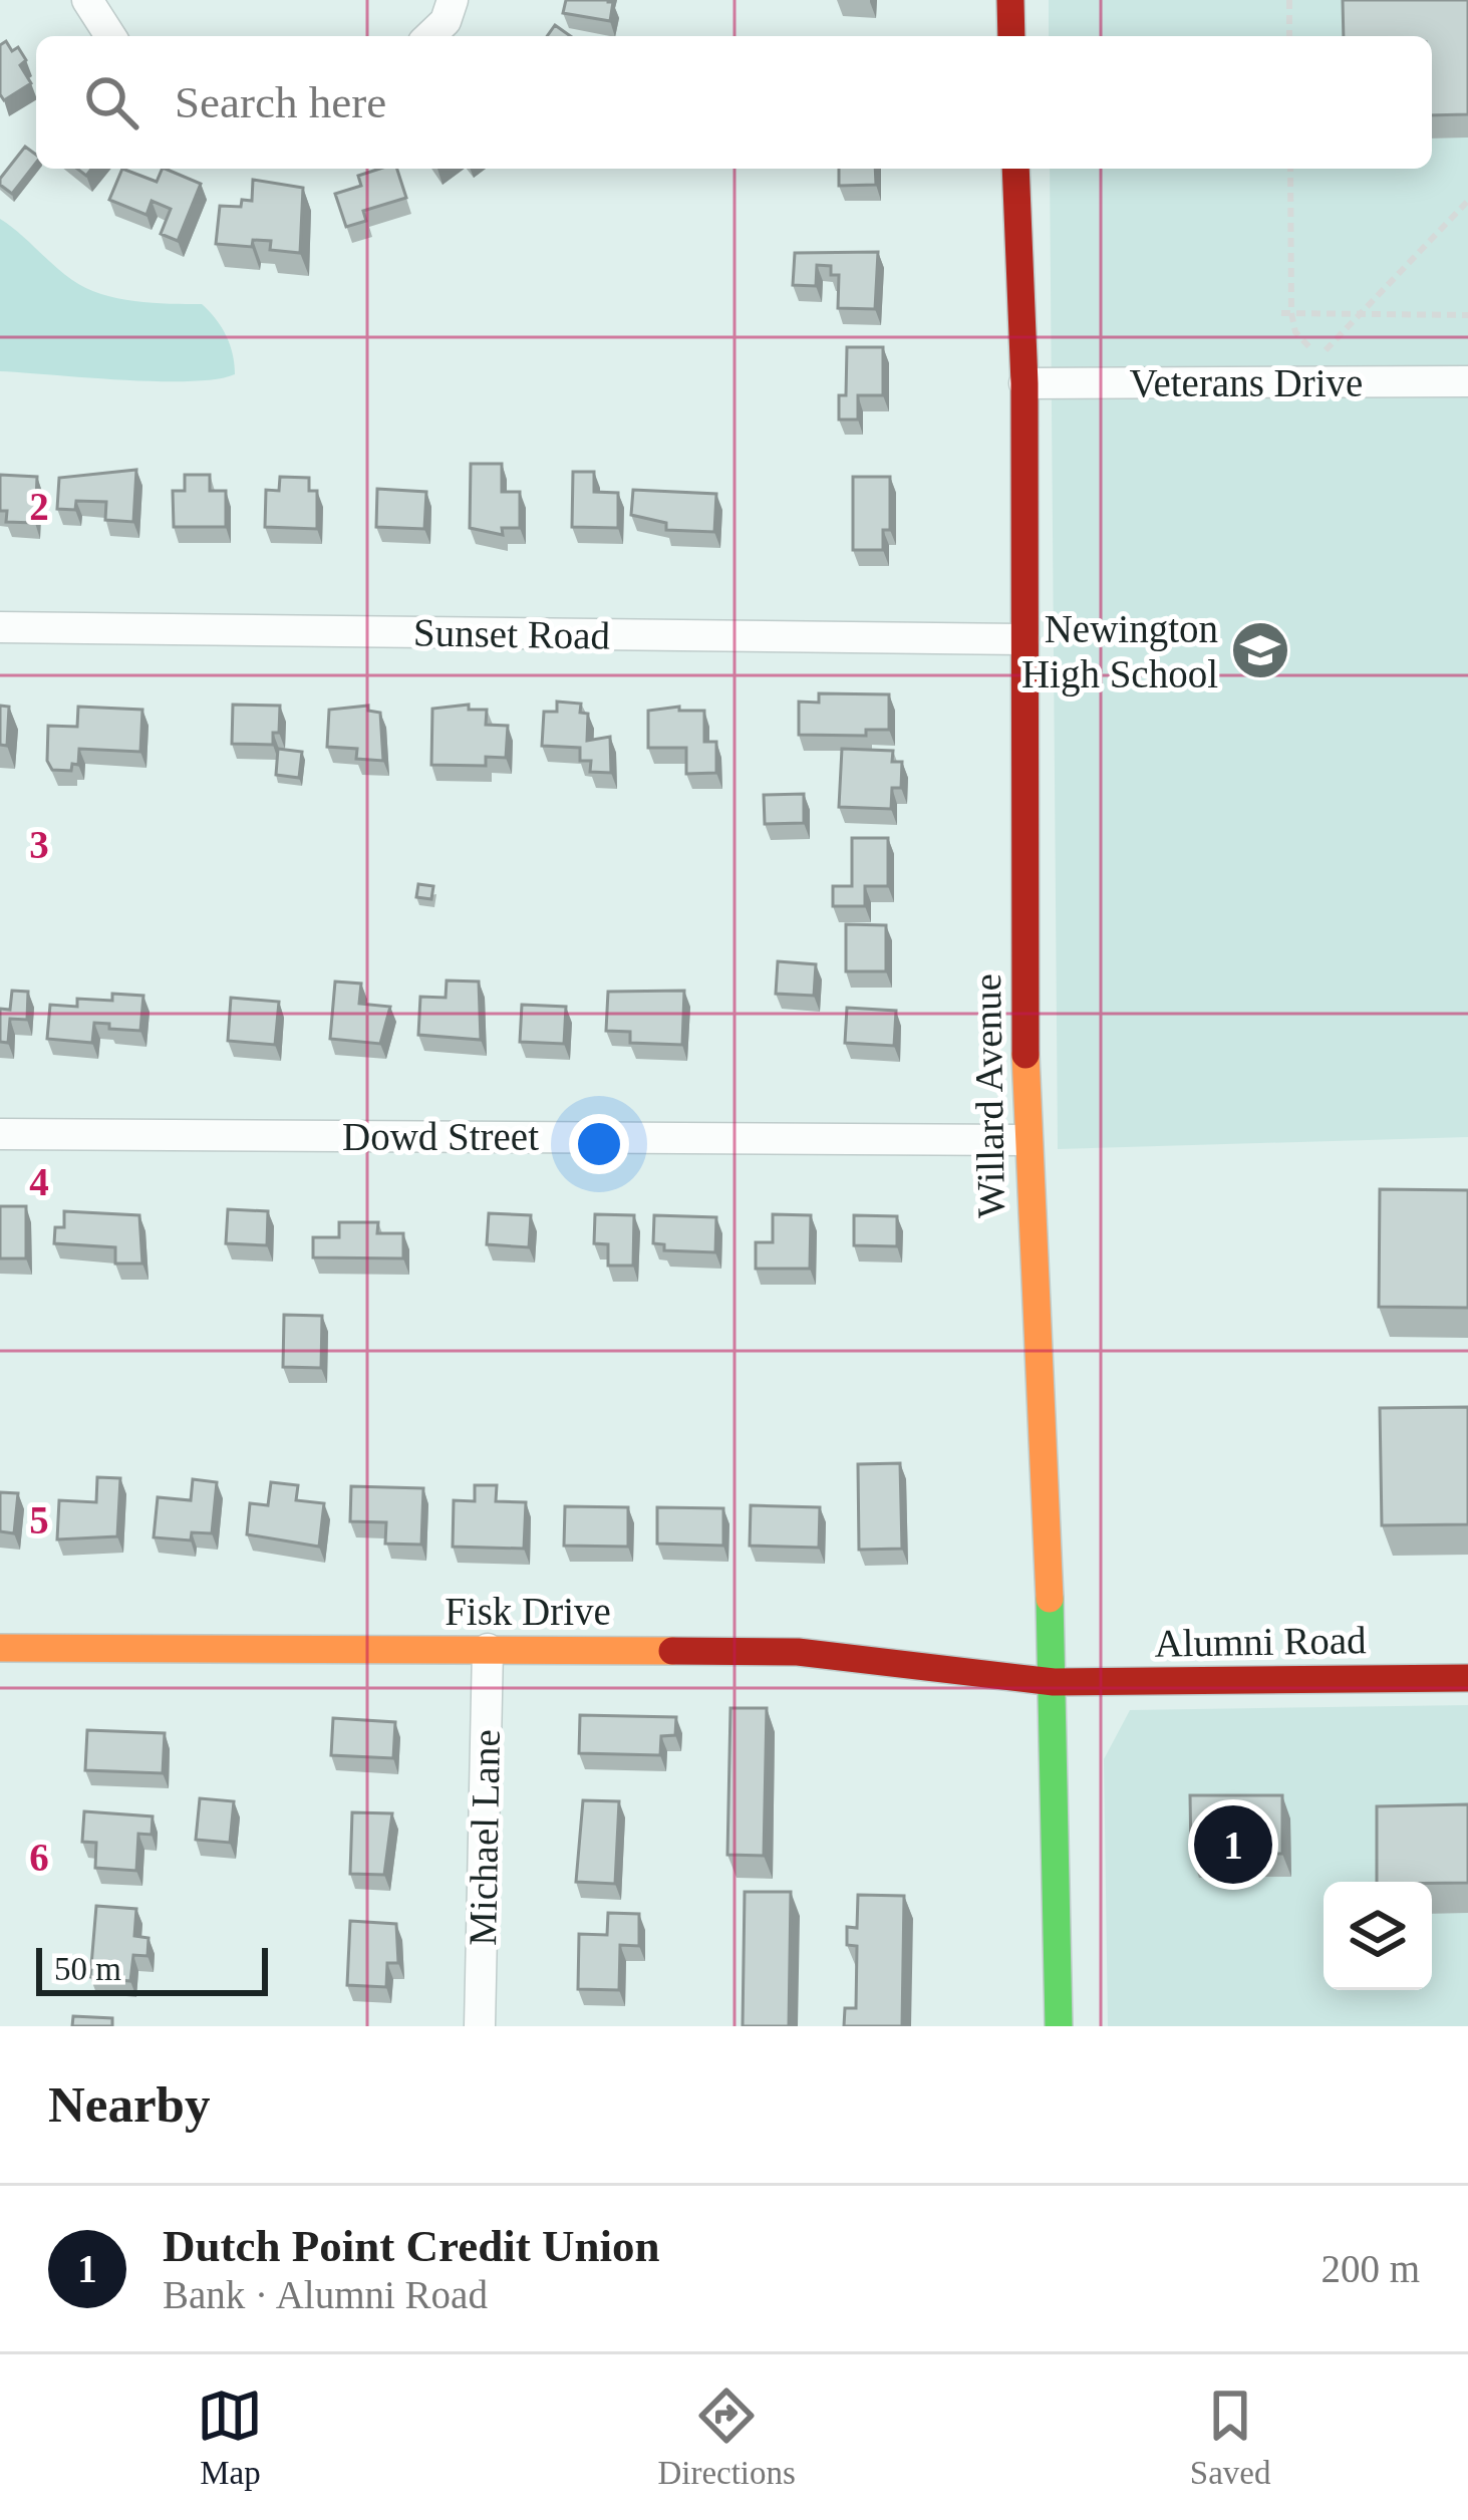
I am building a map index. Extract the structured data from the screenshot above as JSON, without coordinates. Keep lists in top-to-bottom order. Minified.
{"streets":{"main road":["Willard Avenue","Fisk Drive","Alumni Road"],"street":["Veterans Drive","Sunset Road","Dowd Street","Michael Lane"]},"crossings":[["Veterans Drive","Willard Avenue"],["Sunset Road","Willard Avenue"],["Willard Avenue","Dowd Street"],["Willard Avenue","Fisk Drive"],["Willard Avenue","Alumni Road"],["Fisk Drive","Alumni Road"],["Fisk Drive","Michael Lane"]],"places":{"school or university":["Newington High School"]},"scale_bar":"50 m","page":{"search":"Search here","pins":"1","scale":"50 m","heading":"Nearby","list":[{"mark":"1","name":"Dutch Point Credit Union","note":"Bank · Alumni Road","value":"200 m"}],"nav":["Map","Directions","Saved"]},"grid":{"rows":["2","3","4","5","6"]}}
